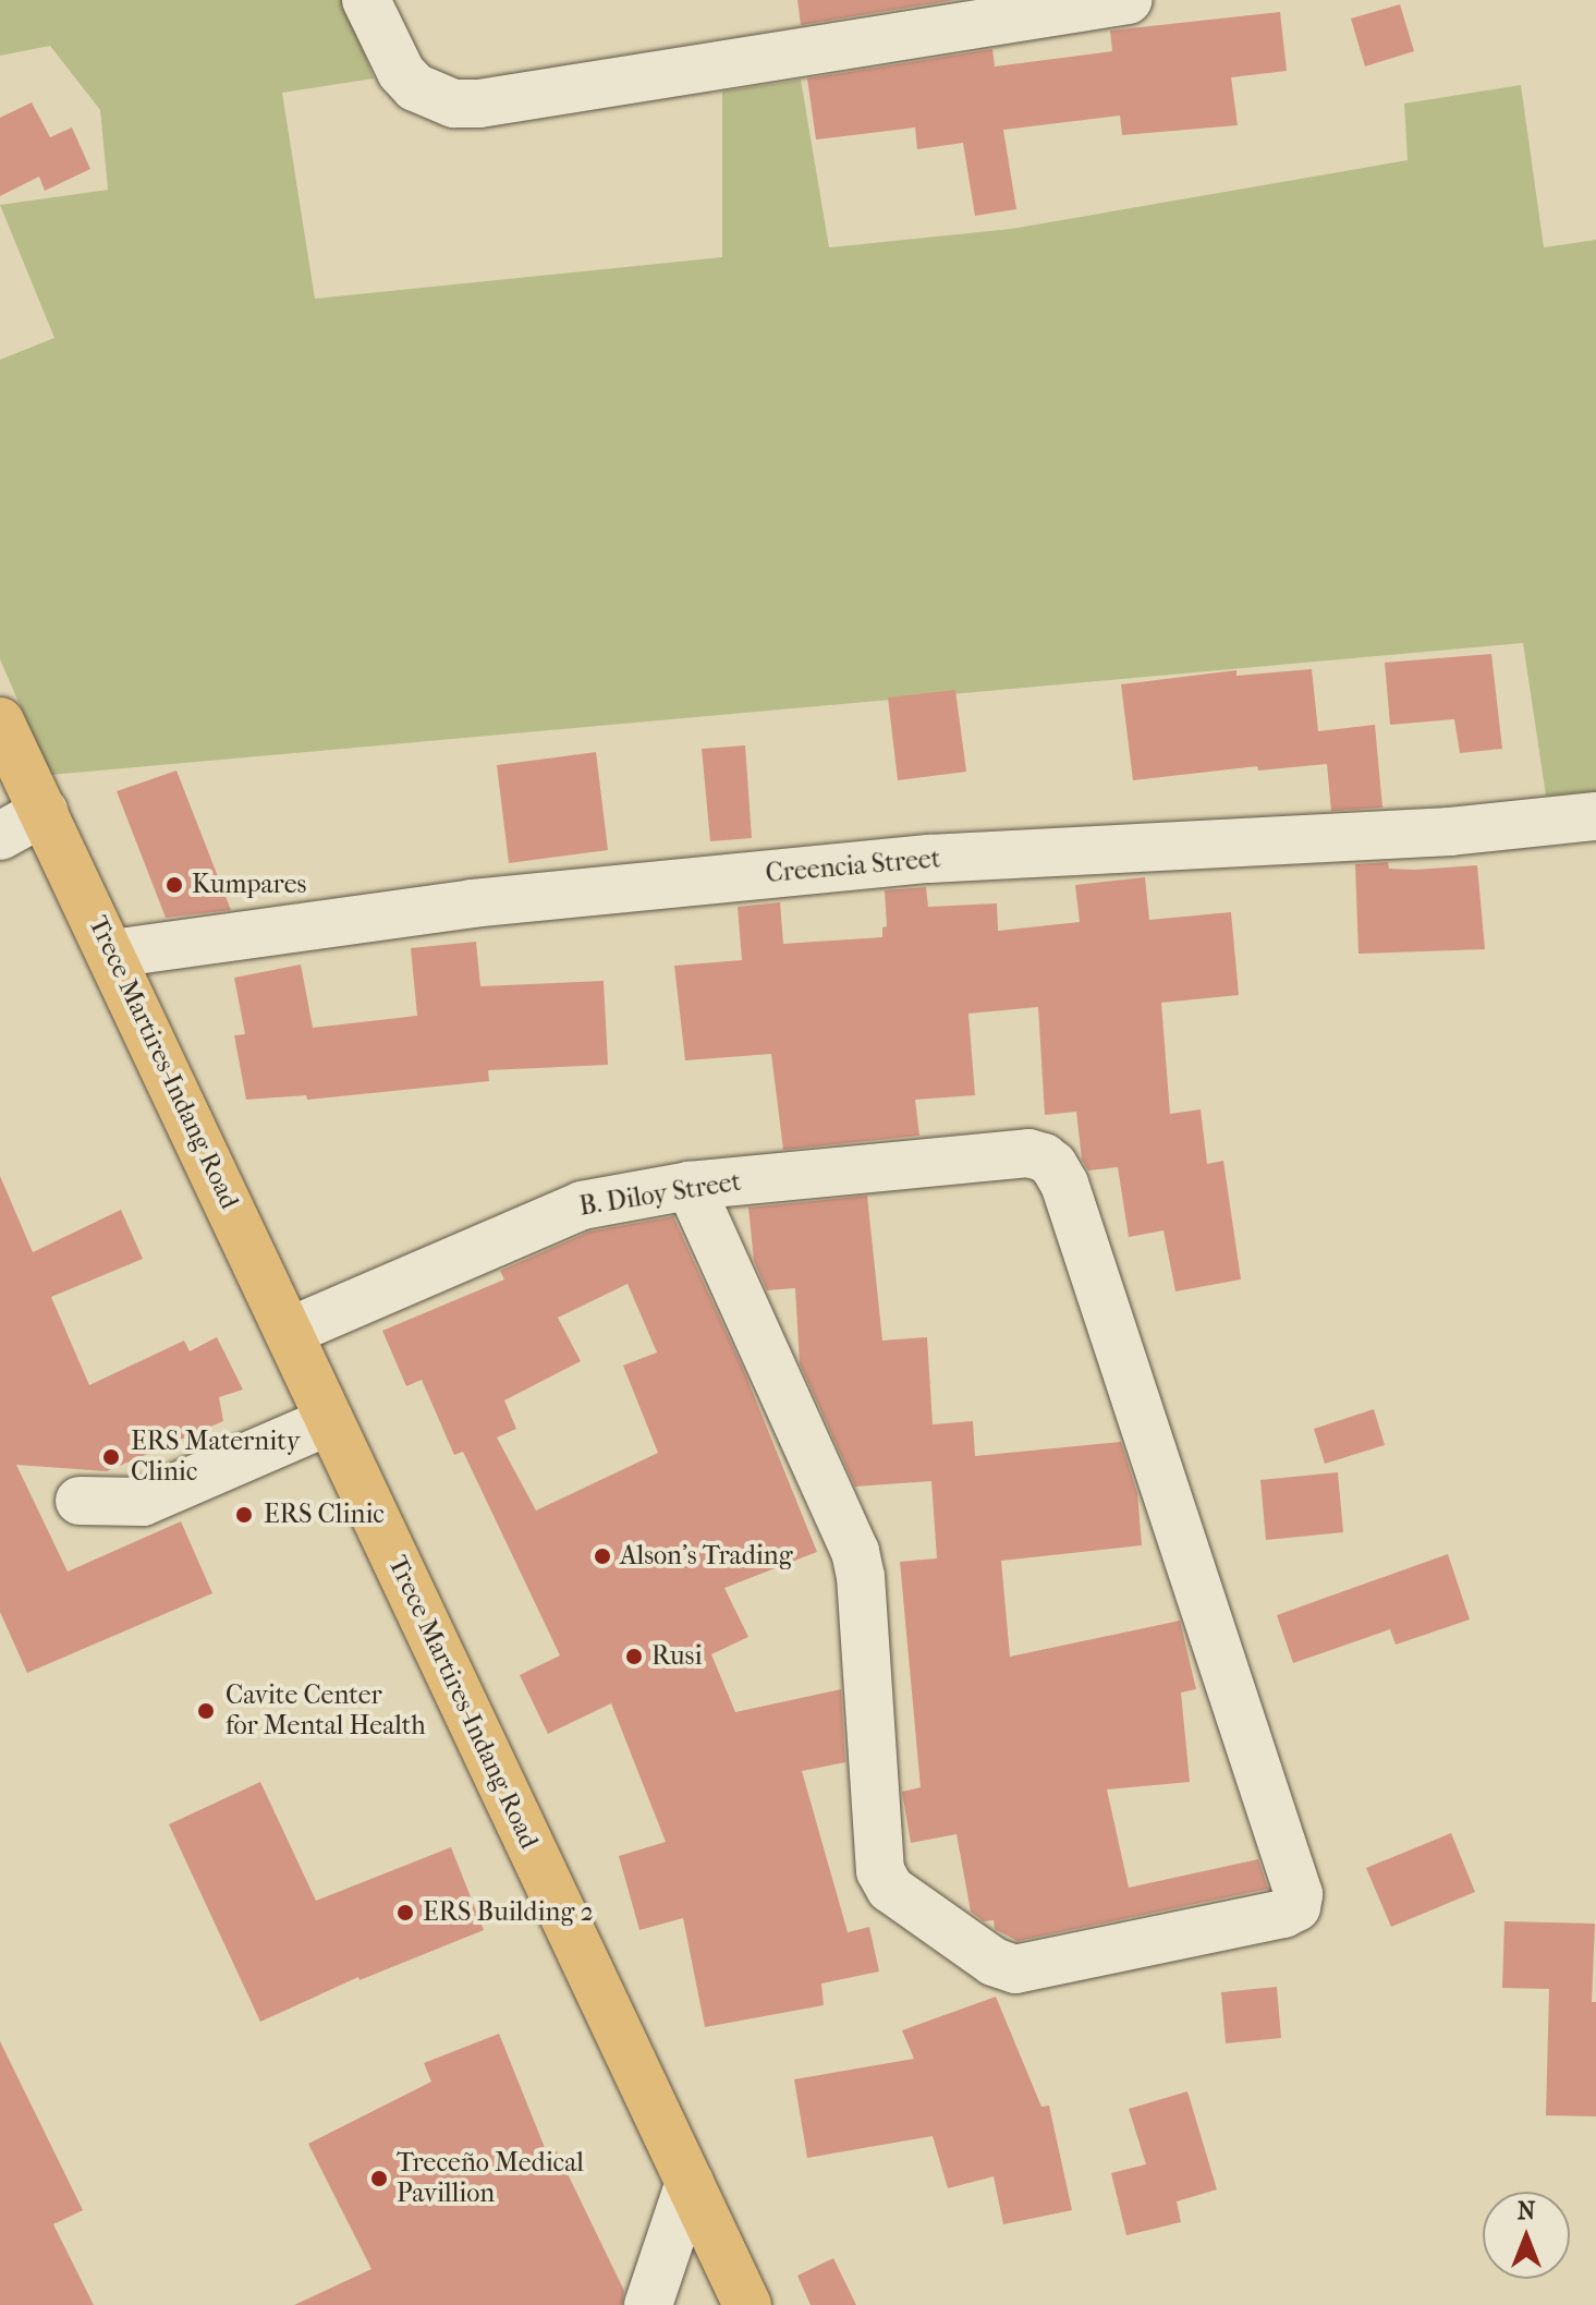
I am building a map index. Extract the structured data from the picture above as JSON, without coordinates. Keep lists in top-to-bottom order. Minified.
{"streets":{"main road":["Trece Martires-Indang Road"],"street":["Creencia Street","B. Diloy Street"]},"crossings":[["Creencia Street","Trece Martires-Indang Road"],["Trece Martires-Indang Road","B. Diloy Street"]],"places":["Kumpares","ERS Maternity Clinic","ERS Clinic","Alson's Trading","Rusi","Cavite Center for Mental Health","ERS Building 2","Treceño Medical Pavillion"],"north":"top"}
